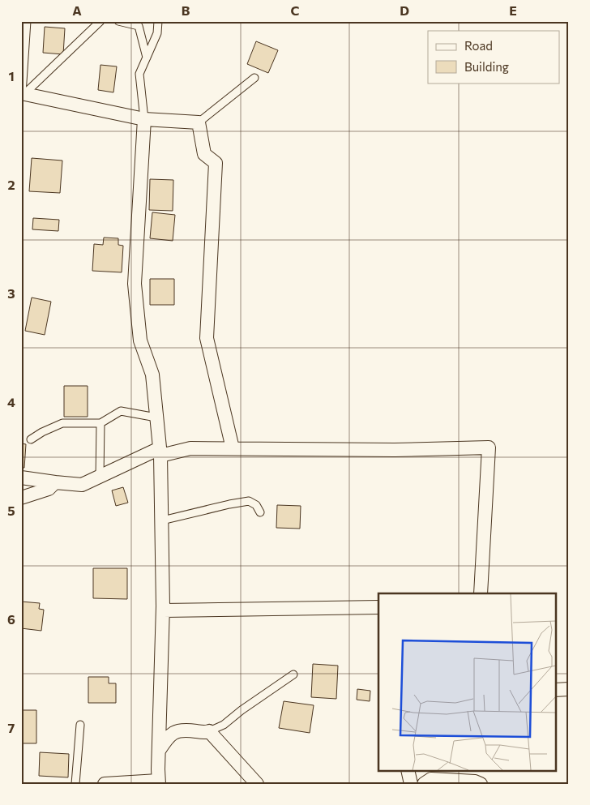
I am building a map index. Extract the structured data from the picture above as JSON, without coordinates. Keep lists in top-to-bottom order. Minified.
{"legend":["Road","Building"],"grid":{"columns":["A","B","C","D","E"],"rows":["1","2","3","4","5","6","7"]}}
